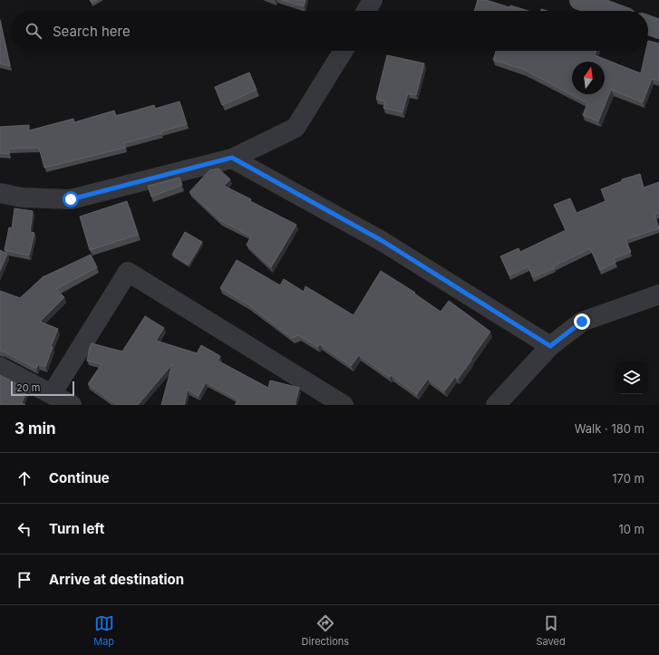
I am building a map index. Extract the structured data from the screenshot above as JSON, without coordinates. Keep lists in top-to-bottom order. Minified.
{"scale_bar":"20 m","north":"top","page":{"search":"Search here","scale":"20 m","heading":["3 min","Walk · 180 m"],"list":[["Continue","170 m"],["Turn left","10 m"],"Arrive at destination"],"nav":["Map","Directions","Saved"]}}
